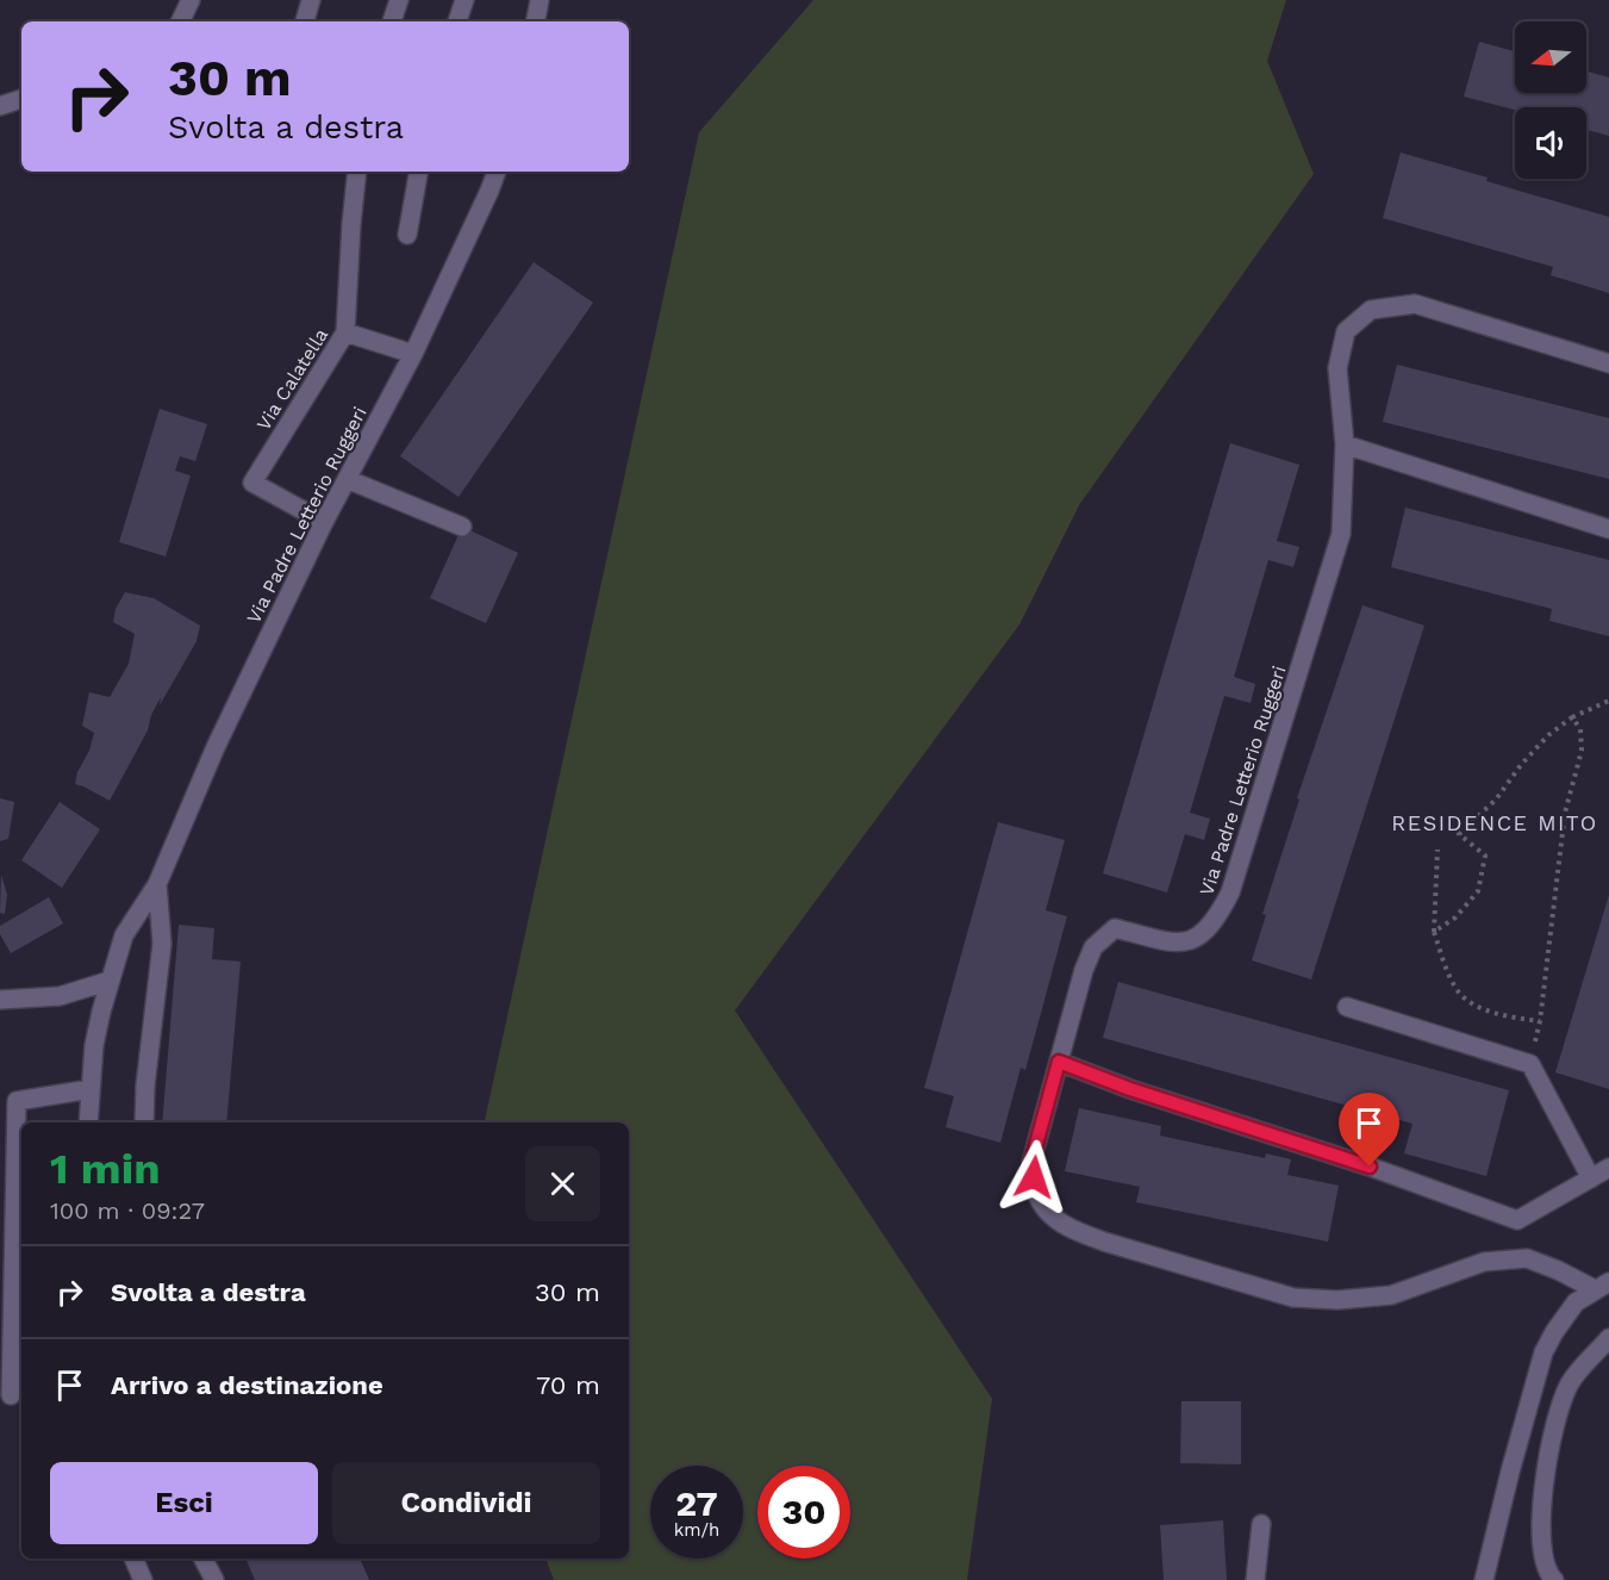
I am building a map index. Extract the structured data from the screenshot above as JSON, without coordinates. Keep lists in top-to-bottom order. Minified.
{"streets":{"street":["Via Calatella","Via Padre Letterio Ruggeri"]},"crossings":[["Via Calatella","Via Padre Letterio Ruggeri"]],"districts":["RESIDENCE MITO"],"north":"left","page":{"turn":["30 m","Svolta a destra"],"heading":["1 min","100 m · 09:27"],"list":[{"name":"Svolta a destra","value":"30 m"},{"name":"Arrivo a destinazione","value":"70 m"}],"buttons":["Esci","Condividi"],"speed":"27 km/h","limit":"30"}}
